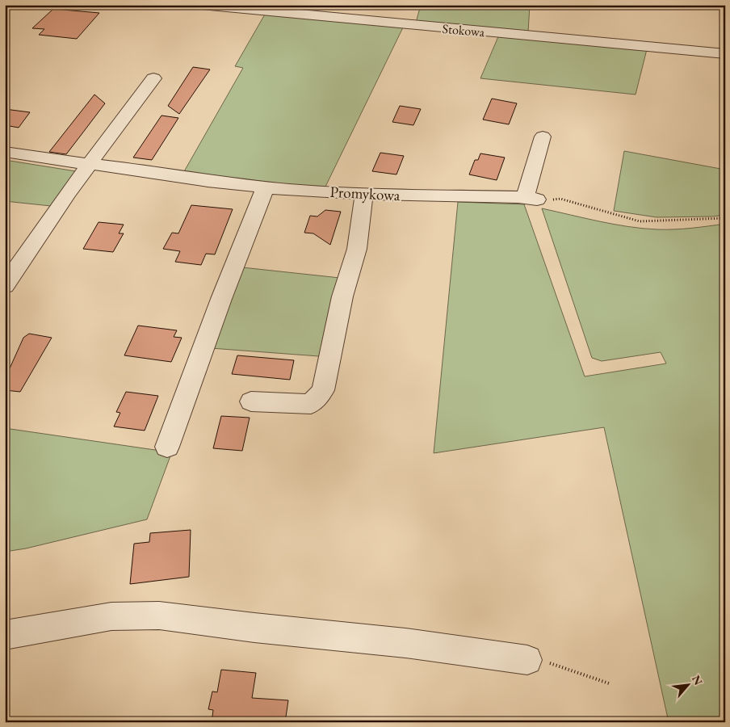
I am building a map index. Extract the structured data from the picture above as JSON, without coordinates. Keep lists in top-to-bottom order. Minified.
{"streets":{"street":["Stokowa","Promykowa"]},"north":"top right"}
